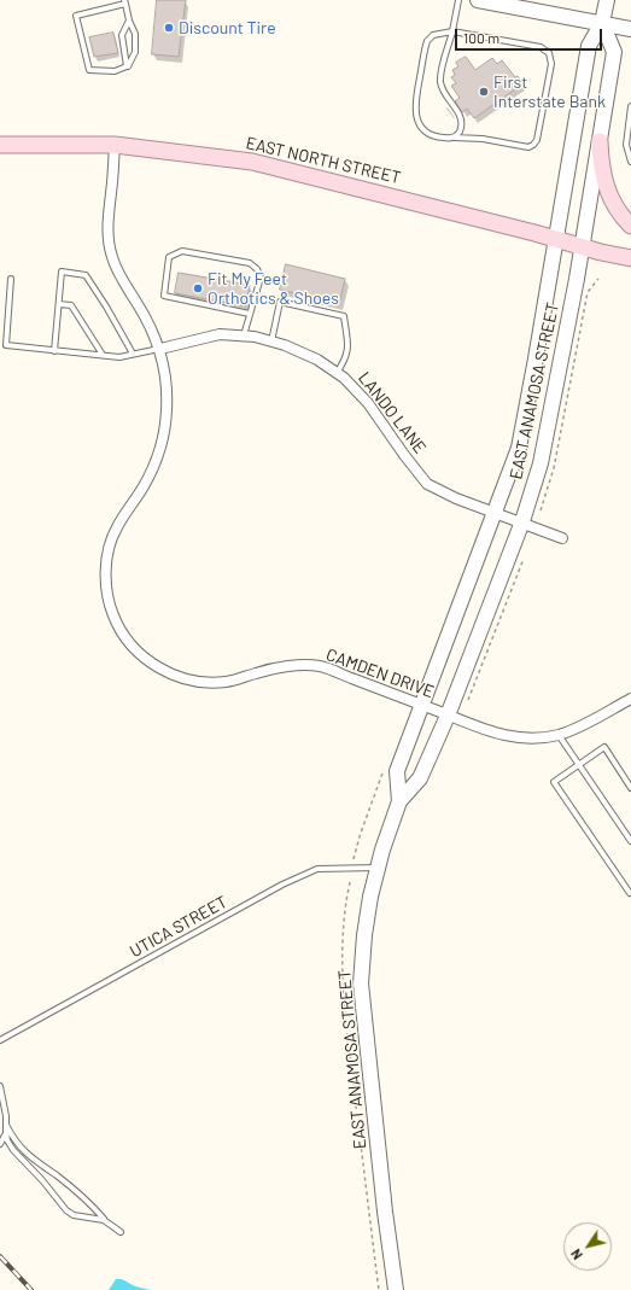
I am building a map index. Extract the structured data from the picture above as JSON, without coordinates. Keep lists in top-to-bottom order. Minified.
{"streets":{"main road":["EAST NORTH STREET","EAST ANAMOSA STREET"],"street":["LANDO LANE","CAMDEN DRIVE"],"lane":["UTICA STREET"]},"crossings":[["EAST NORTH STREET","EAST ANAMOSA STREET"],["EAST NORTH STREET","CAMDEN DRIVE"],["EAST ANAMOSA STREET","LANDO LANE"],["EAST ANAMOSA STREET","CAMDEN DRIVE"],["EAST ANAMOSA STREET","UTICA STREET"],["LANDO LANE","CAMDEN DRIVE"]],"places":["Discount Tire","First Interstate Bank","Fit My Feet Orthotics & Shoes"],"scale_bar":"100 m","north":"bottom left"}
